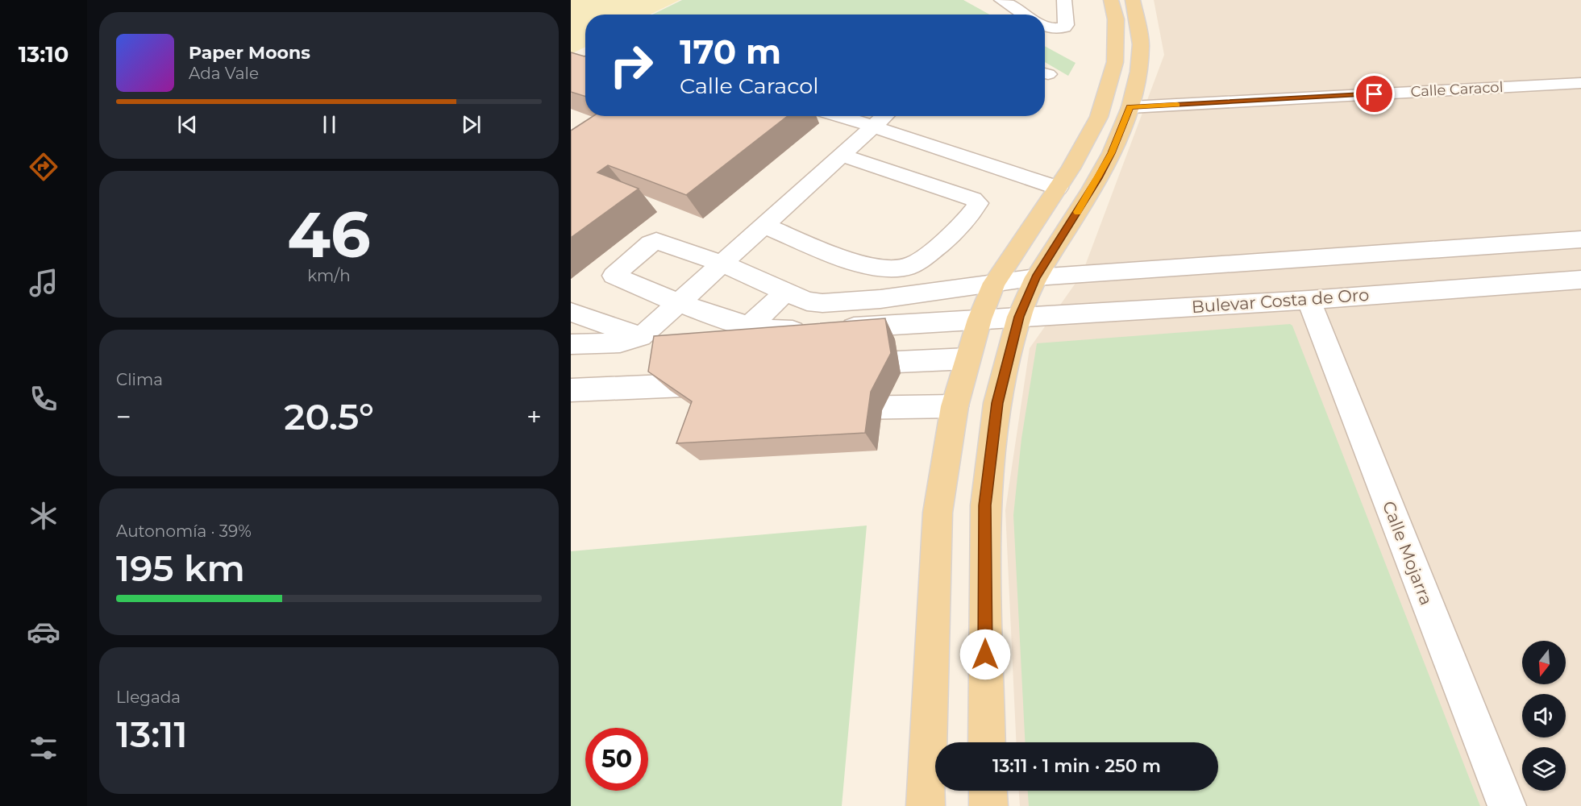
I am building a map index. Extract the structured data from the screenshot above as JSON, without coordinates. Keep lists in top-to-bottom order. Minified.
{"streets":{"street":["Calle Caracol","Bulevar Costa de Oro","Calle Mojarra"]},"crossings":[["Bulevar Costa de Oro","Calle Mojarra"]],"north":"bottom","page":{"tabs":"13:10","turn":["170 m","Calle Caracol"],"song":["Paper Moons","Ada Vale"],"tile":[["46","km/h"],"Clima",["Autonomía · 39%","195 km"],["Llegada","13:11"]],"heat":["−","20.5°","+"],"limit":"50","trip":"13:11 · 1 min · 250 m"}}
